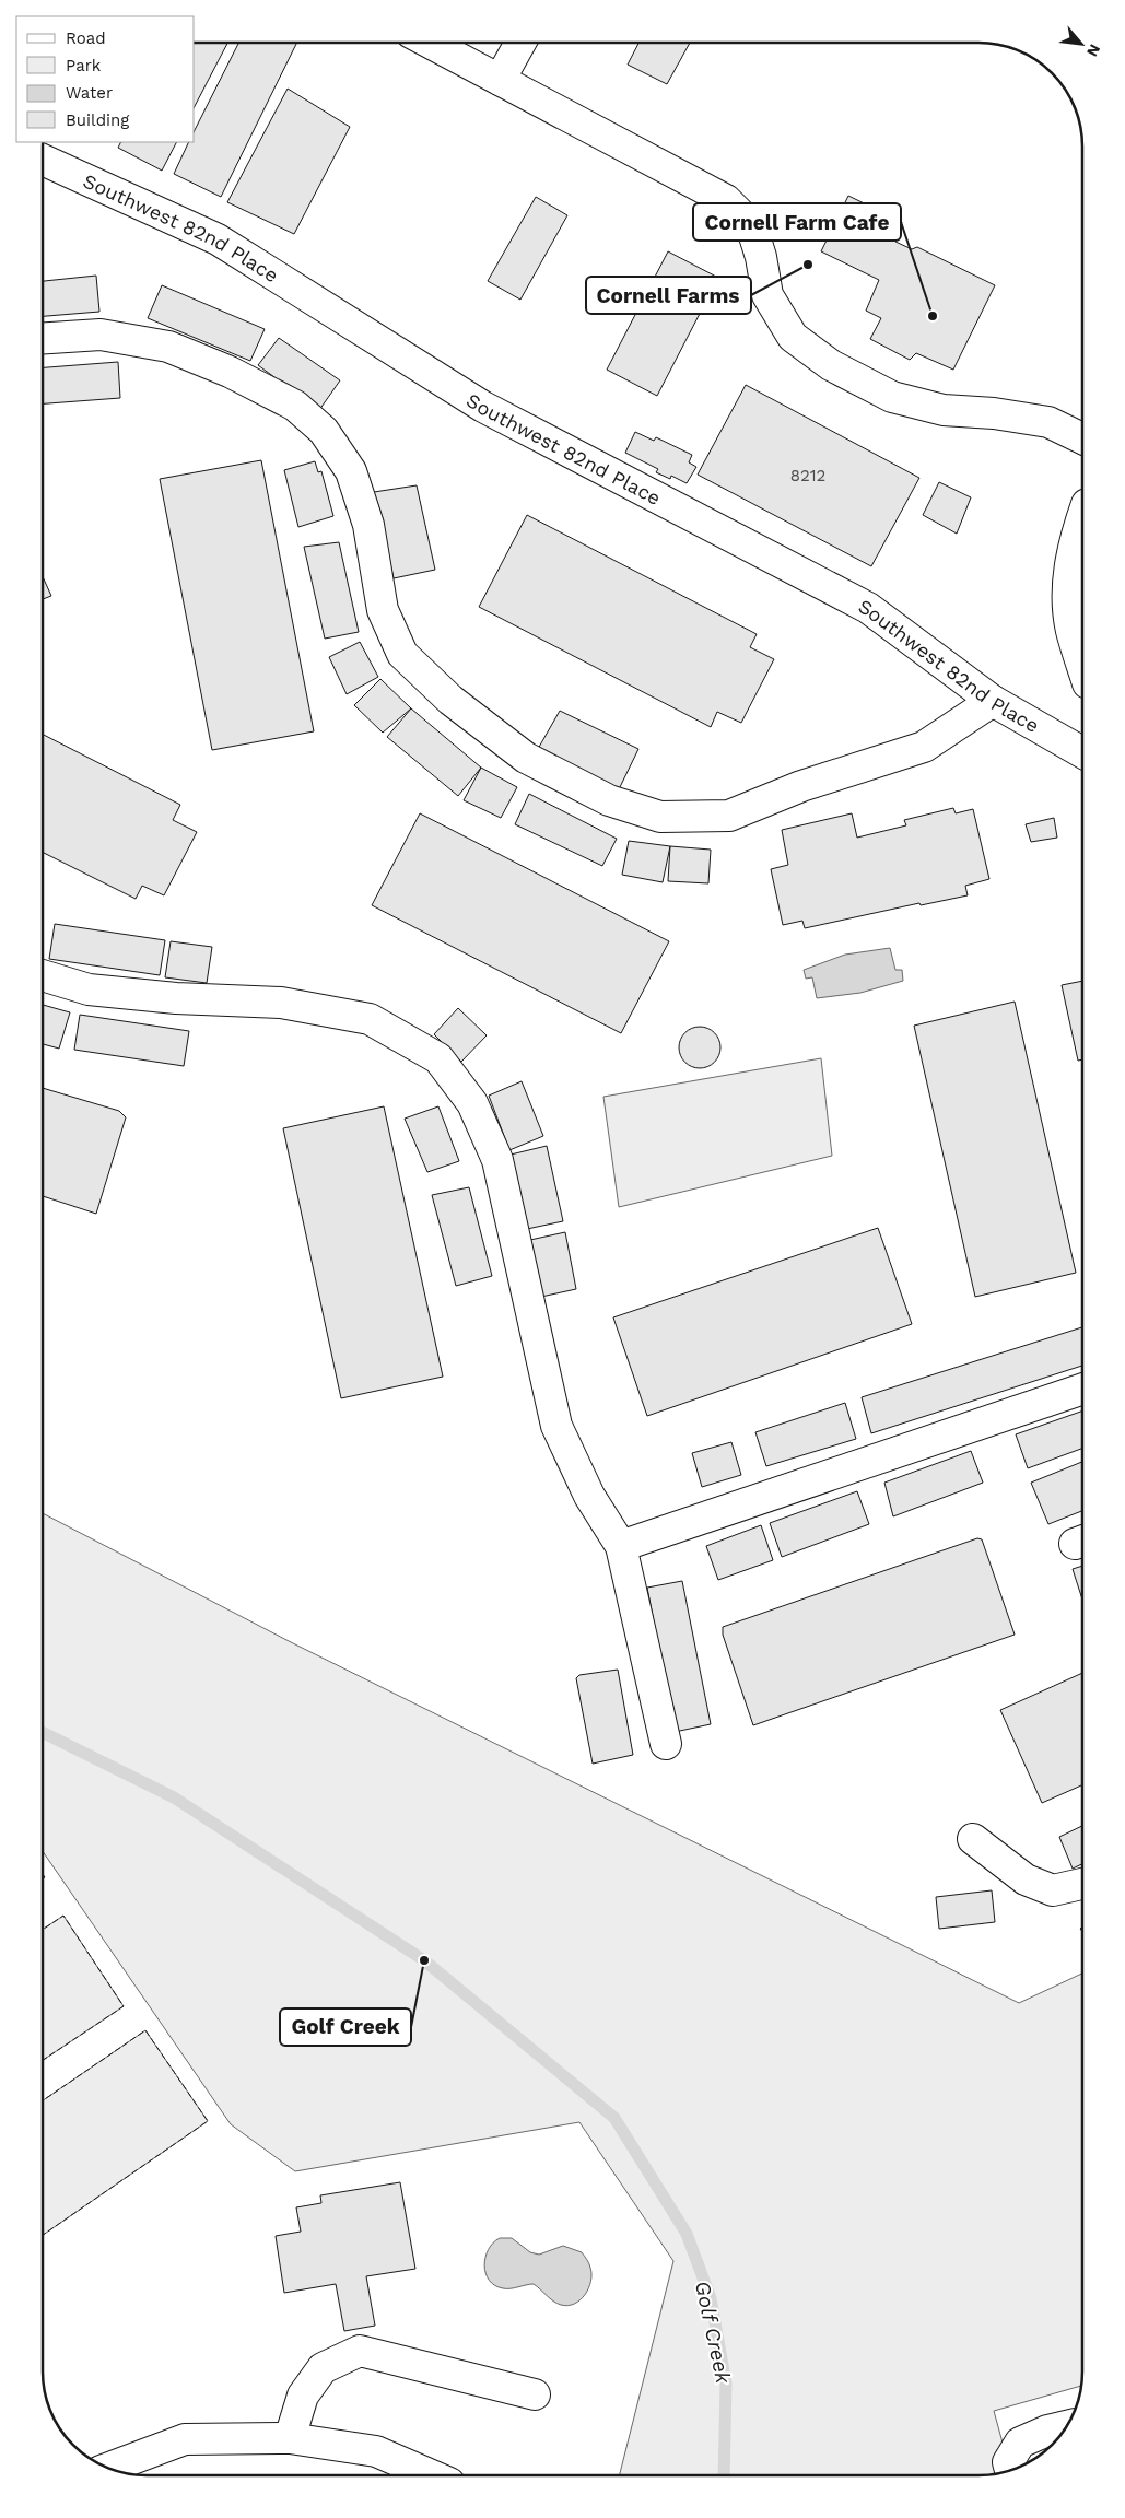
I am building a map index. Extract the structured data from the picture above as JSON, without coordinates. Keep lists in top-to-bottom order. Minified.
{"streets":{"street":["Southwest 82nd Place"]},"water":["Golf Creek"],"places":["Cornell Farms","Cornell Farm Cafe","Golf Creek"],"house_numbers":["8212"],"legend":["Road","Park","Water","Building"],"north":"bottom right"}
